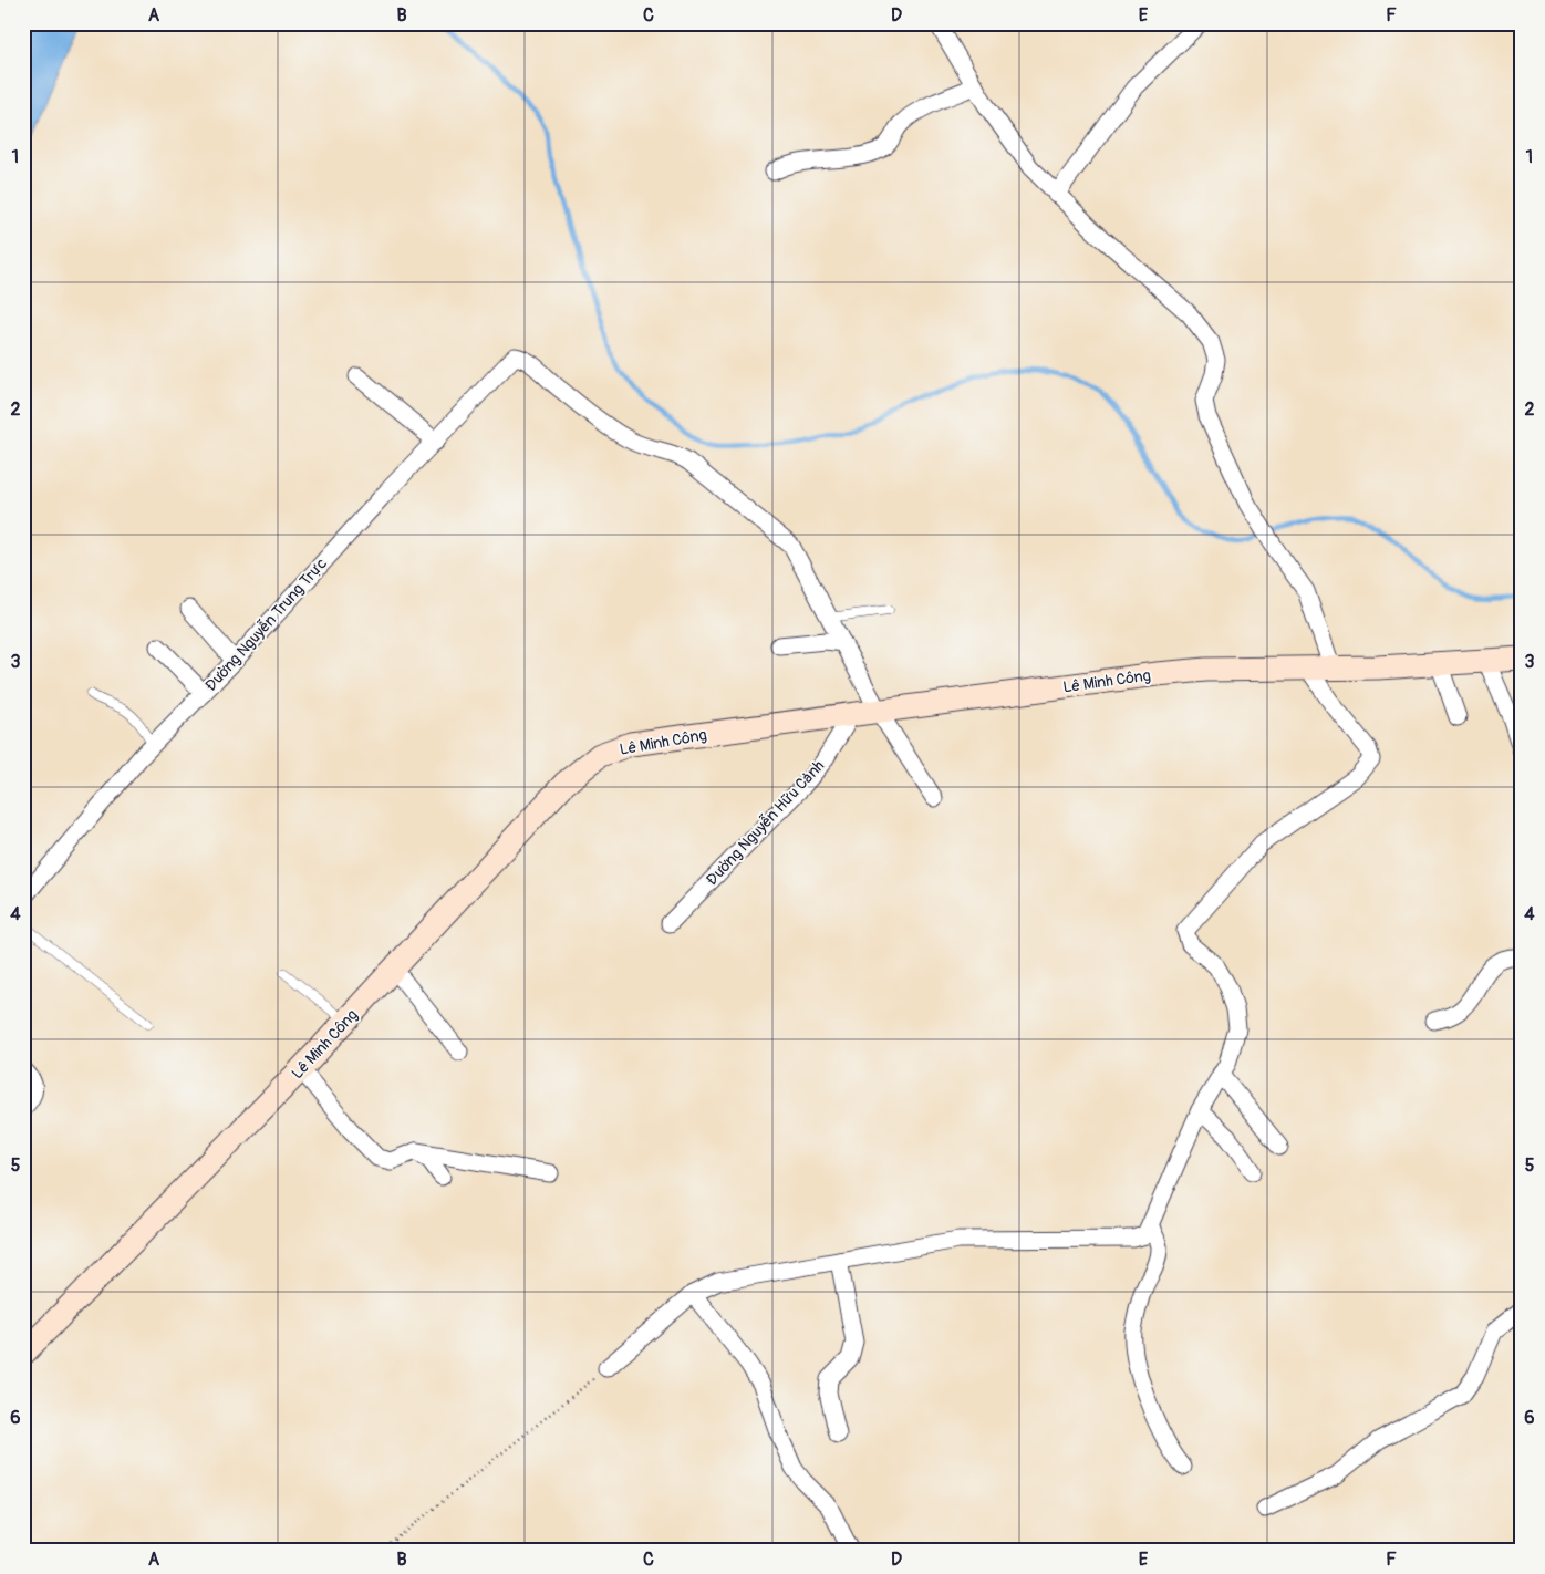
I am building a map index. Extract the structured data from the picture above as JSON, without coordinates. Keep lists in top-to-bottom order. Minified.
{"streets":{"main road":["Lê Minh Công"],"street":["Đường Nguyễn Trung Trực","Đường Nguyễn Hữu Cảnh"]},"crossings":[["Lê Minh Công","Đường Nguyễn Hữu Cảnh"]],"grid":{"columns":["A","B","C","D","E","F"],"rows":["1","2","3","4","5","6"]}}
